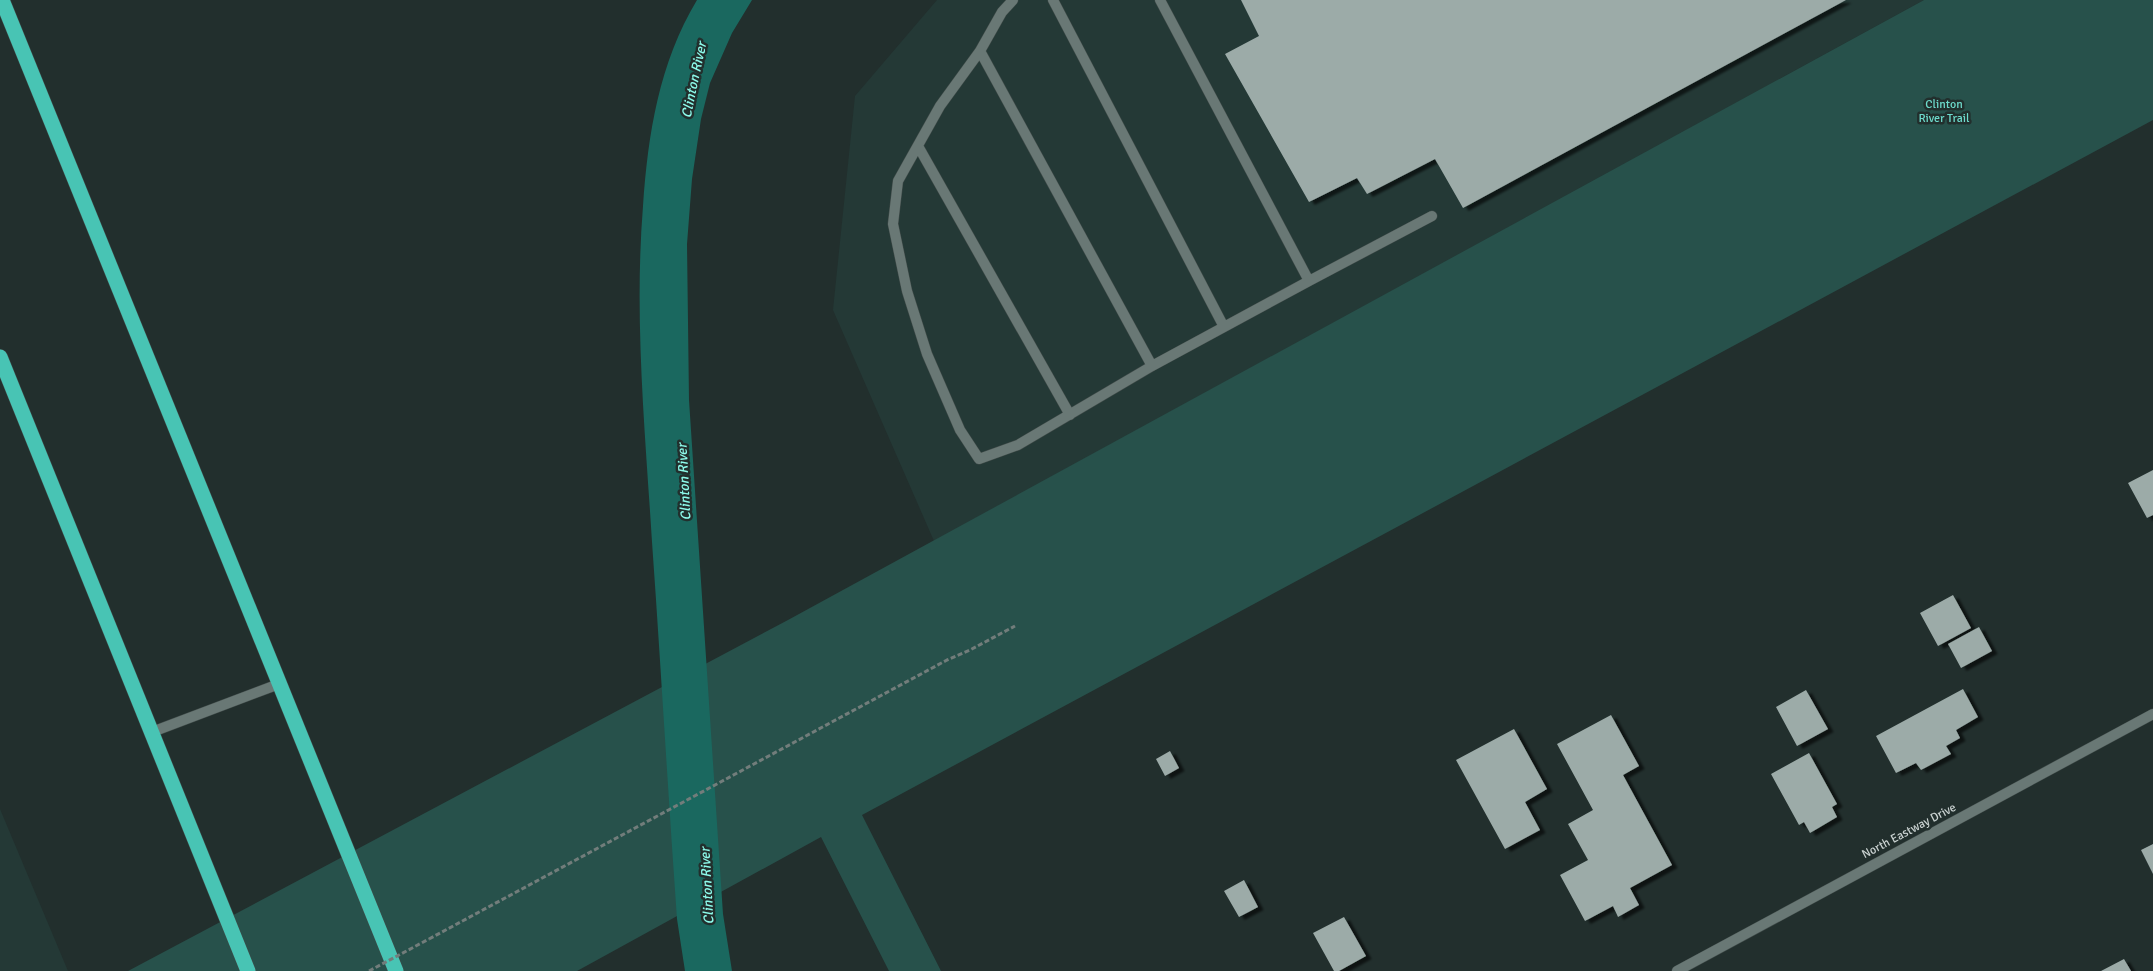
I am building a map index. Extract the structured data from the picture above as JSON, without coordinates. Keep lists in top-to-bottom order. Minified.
{"streets":{"street":["North Eastway Drive"]},"water":["Clinton River"],"parks":["Clinton River Trail"]}
